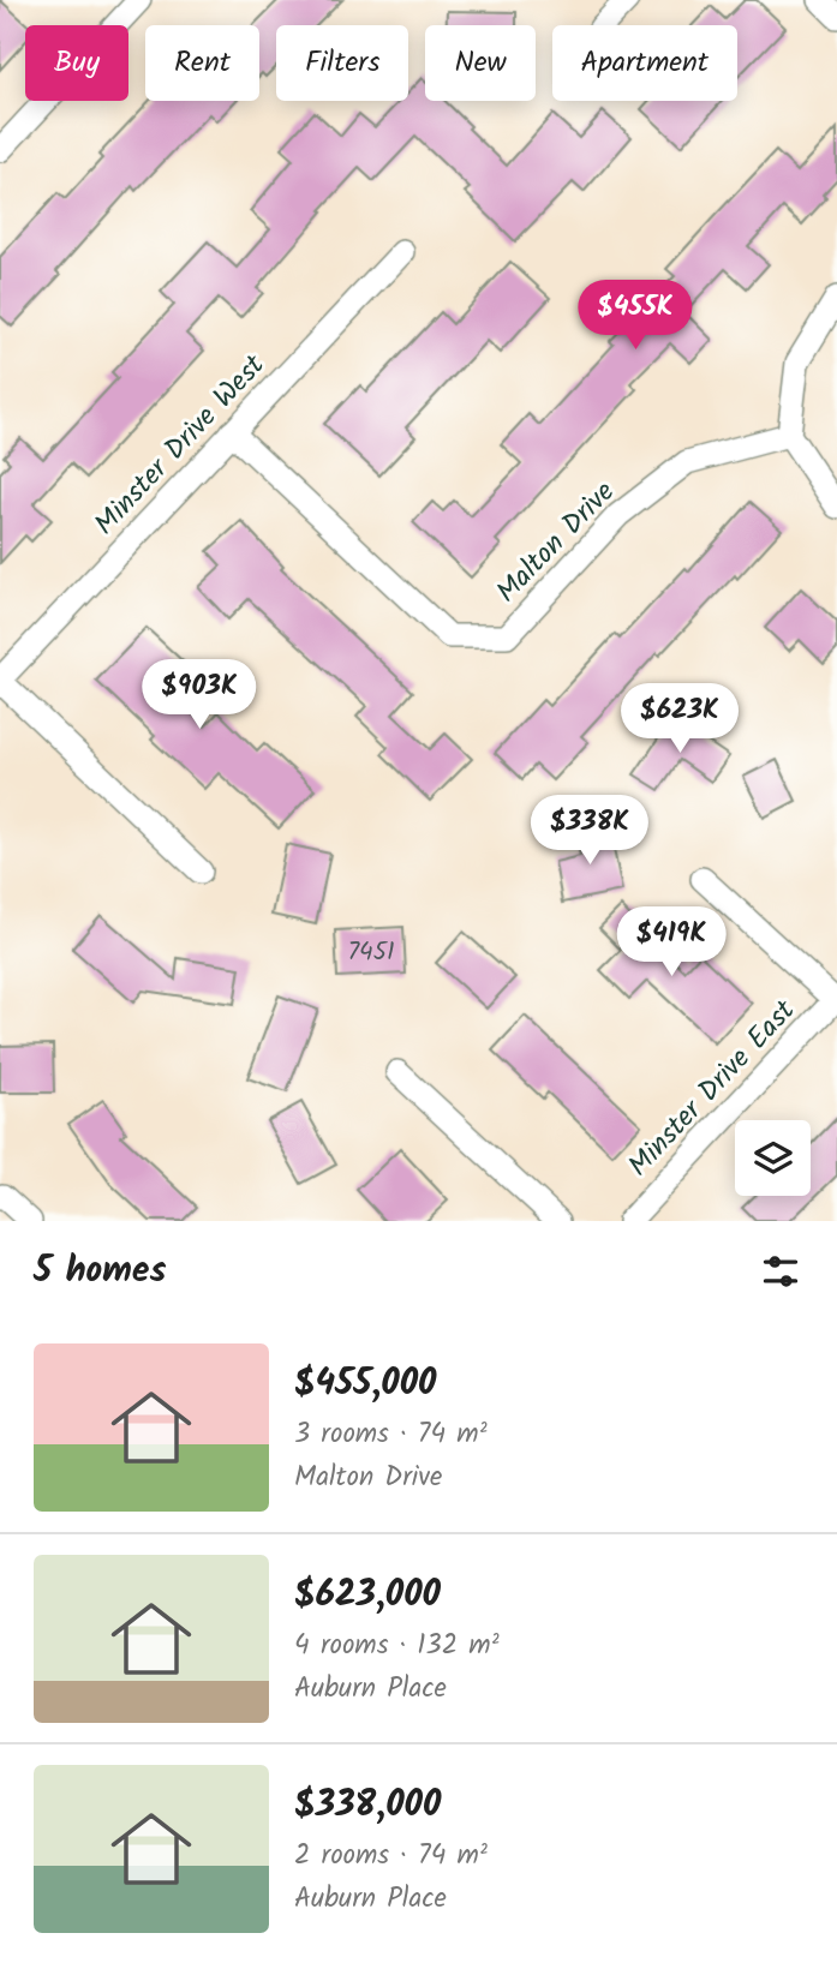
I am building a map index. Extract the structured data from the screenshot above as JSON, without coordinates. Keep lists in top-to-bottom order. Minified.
{"streets":{"street":["Minster Drive West","Malton Drive","Minster Drive East"]},"crossings":[["Minster Drive West","Malton Drive"]],"house_numbers":["7451"],"page":{"chip":["Buy","Rent","Filters","New","Apartment"],"price":["$455K","$903K","$623K","$338K","$419K"],"heading":"5 homes","list":[{"name":"$455,000","note":"3 rooms · 74 m² · Malton Drive"},{"name":"$623,000","note":"4 rooms · 132 m² · Auburn Place"},{"name":"$338,000","note":"2 rooms · 74 m² · Auburn Place"}]}}
